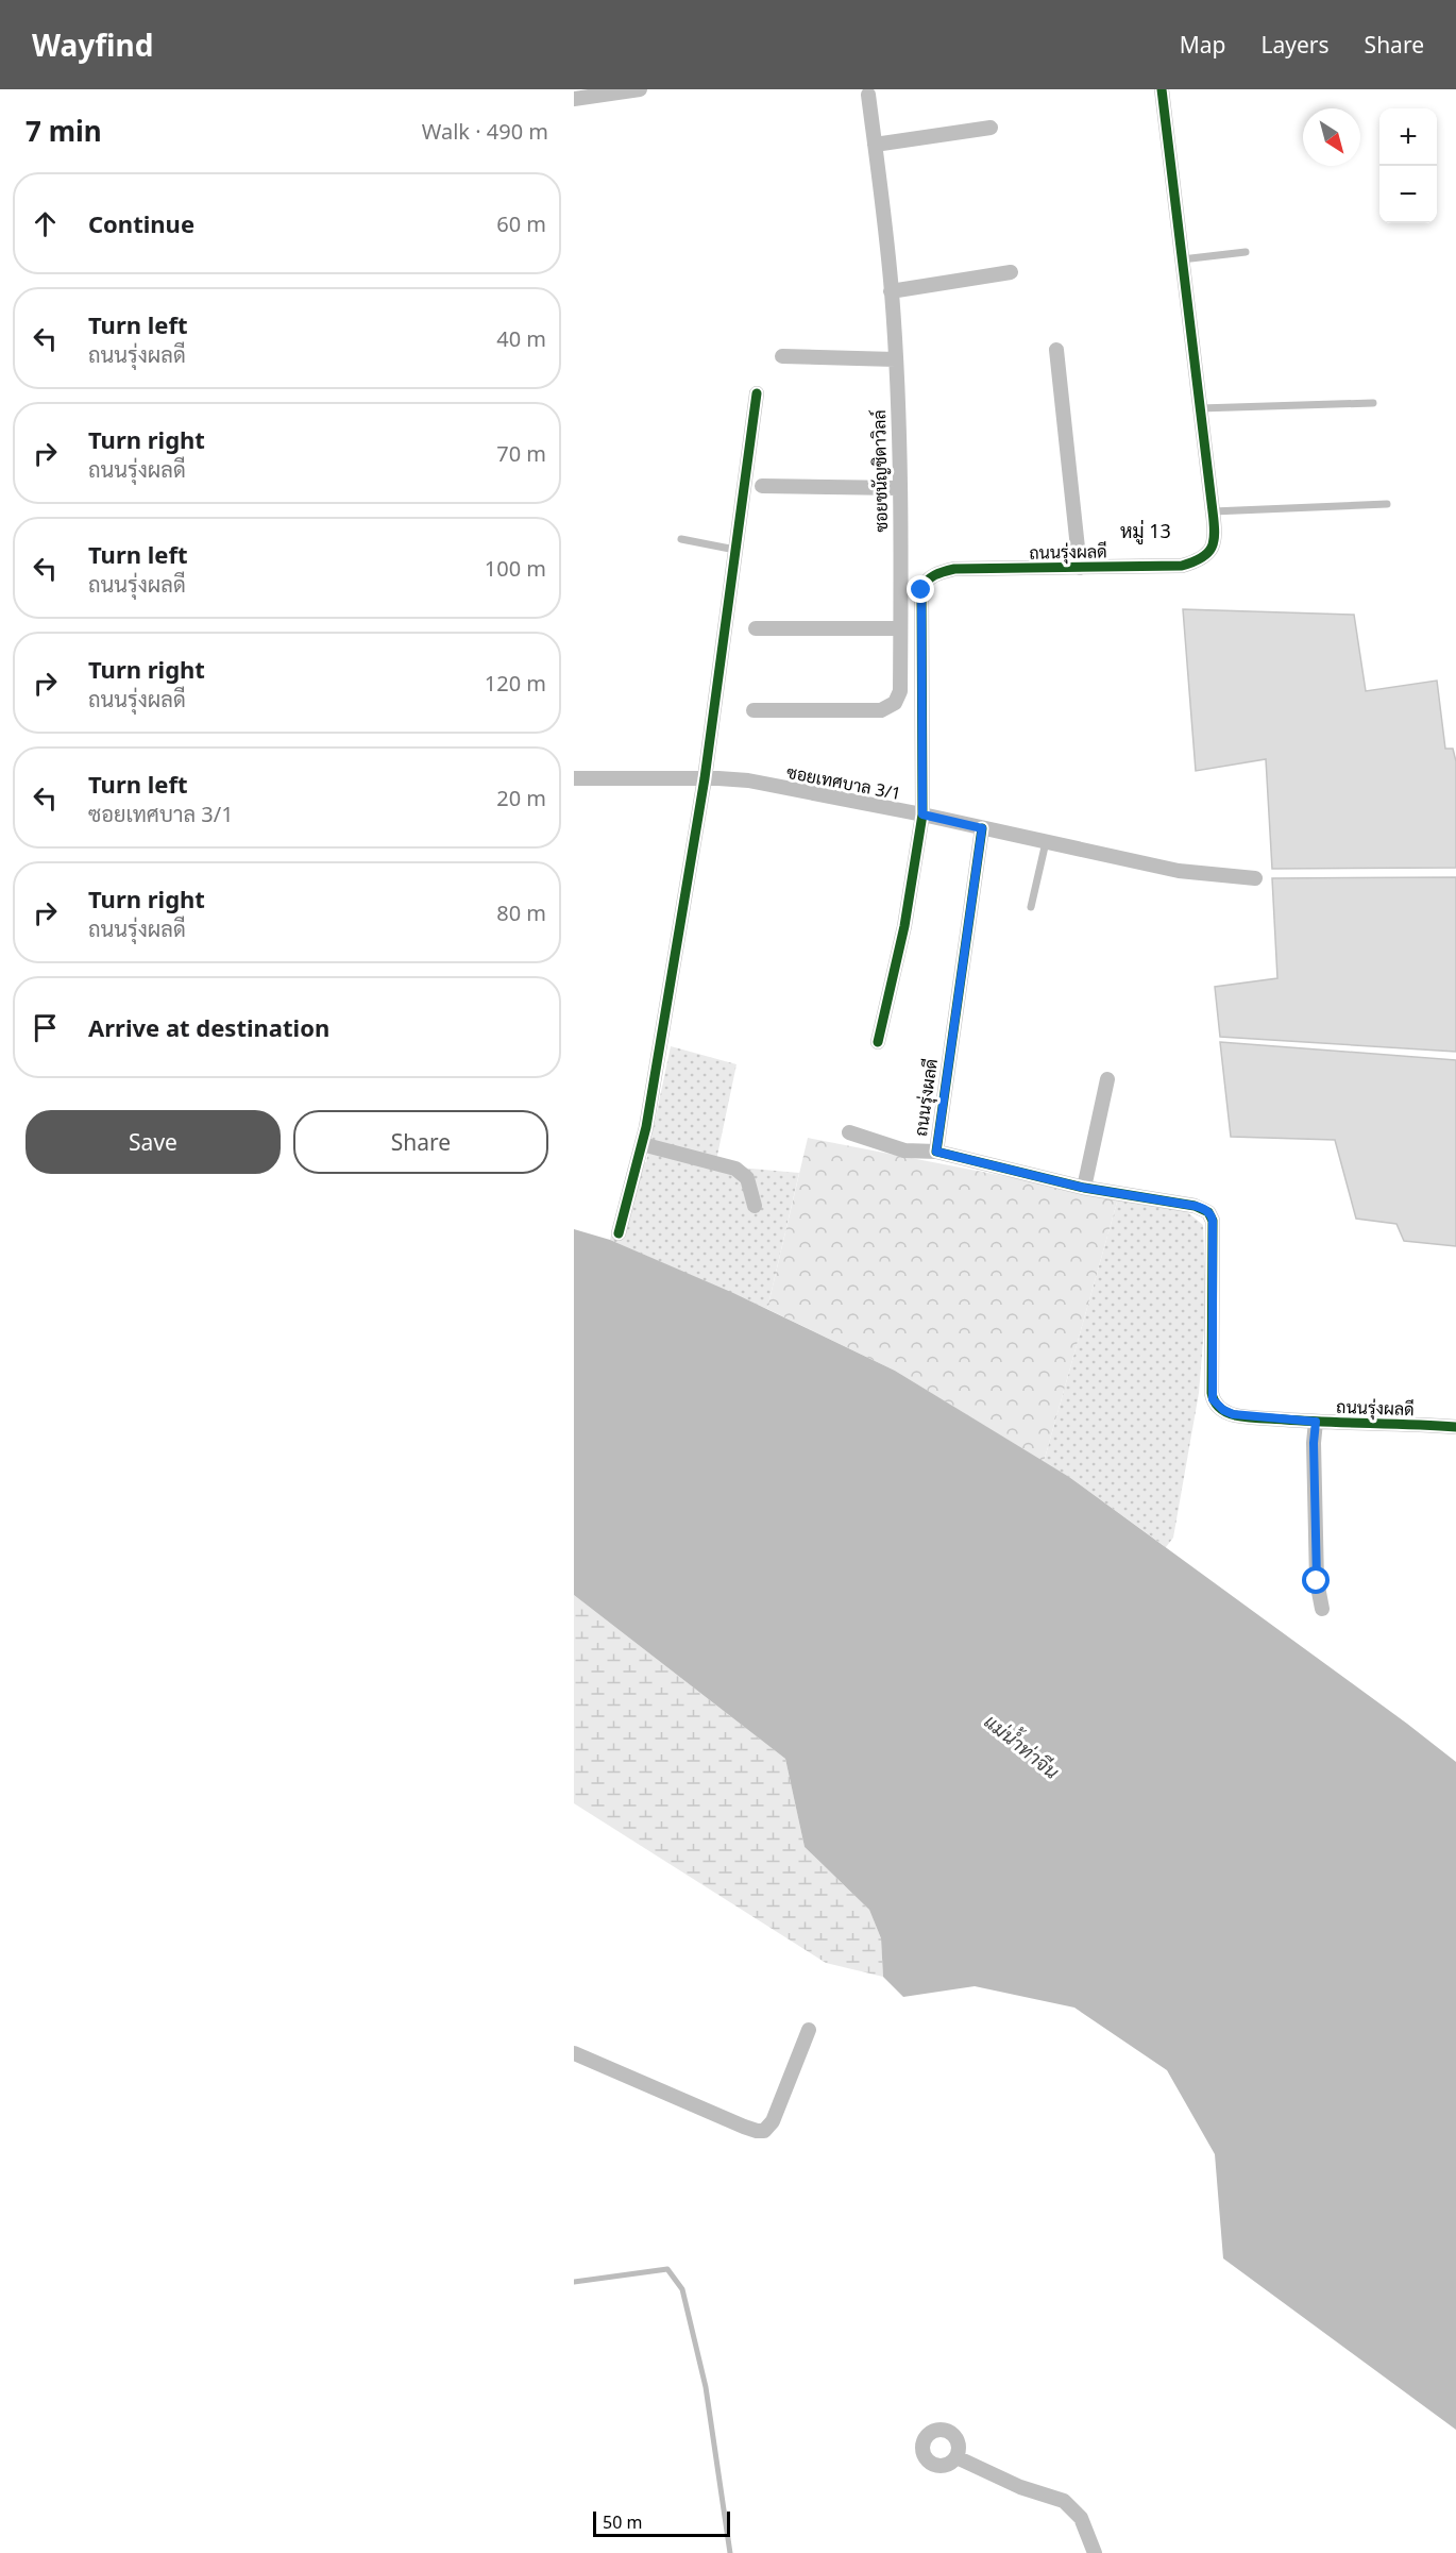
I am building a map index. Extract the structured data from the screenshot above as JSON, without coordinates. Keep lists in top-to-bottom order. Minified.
{"streets":{"street":["ซอยชนัญชิดาวิลล์","ถนนรุ่งผลดี","ซอยเทศบาล 3/1"]},"crossings":[["ถนนรุ่งผลดี","ซอยเทศบาล 3/1"]],"districts":["หมู่ 13"],"water":["แม่น้ำท่าจีน"],"scale_bar":"50 m","north":"bottom right","page":{"header":"Wayfind","nav":["Map","Layers","Share"],"heading":["7 min","Walk · 490 m"],"map_buttons":["+","−"],"list":[["Continue","60 m"],["Turn left","ถนนรุ่งผลดี","40 m"],["Turn right","ถนนรุ่งผลดี","70 m"],["Turn left","ถนนรุ่งผลดี","100 m"],["Turn right","ถนนรุ่งผลดี","120 m"],["Turn left","ซอยเทศบาล 3/1","20 m"],["Turn right","ถนนรุ่งผลดี","80 m"],"Arrive at destination"],"buttons":["Save","Share"],"scale":"50 m"}}
